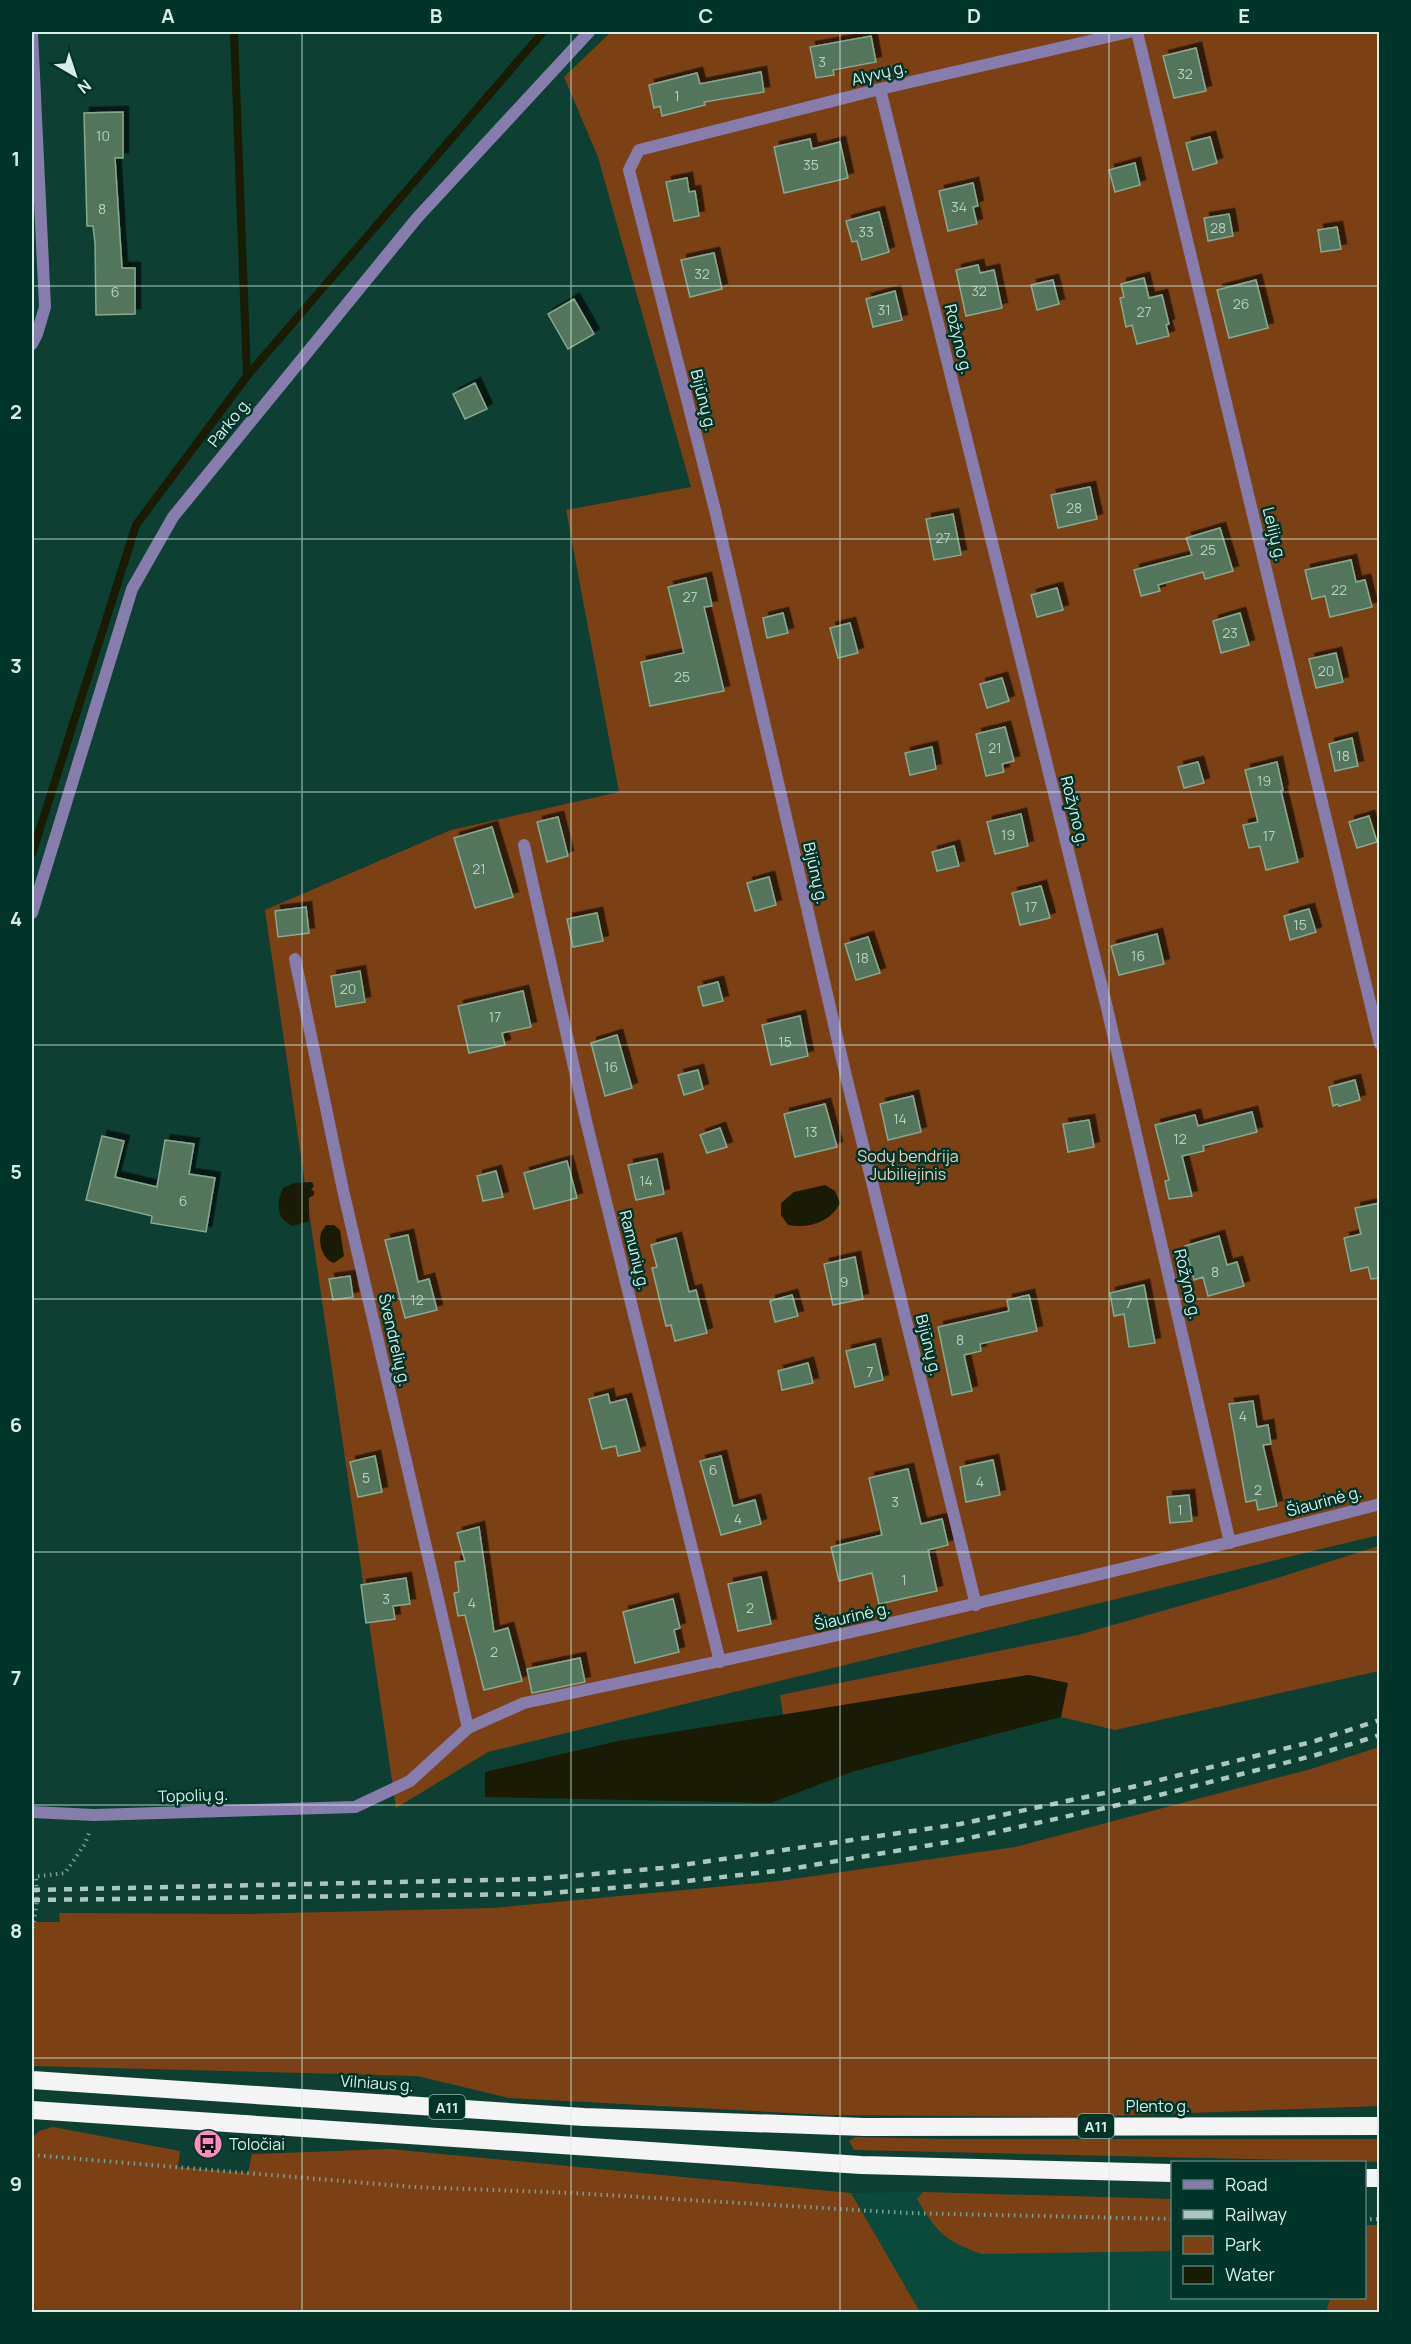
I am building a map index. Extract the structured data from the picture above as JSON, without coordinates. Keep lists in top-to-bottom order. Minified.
{"streets":{"highway":["Vilniaus g.","Plento g.","A11"],"street":["Alyvų g.","Rožyno g.","Bijūnų g.","Parko g.","Lelijų g.","Ramunių g.","Švendrelių g.","Šiaurinė g.","Topolių g."]},"crossings":[["Alyvų g.","Rožyno g."],["Alyvų g.","Bijūnų g."],["Rožyno g.","Šiaurinė g."],["Bijūnų g.","Šiaurinė g."],["Ramunių g.","Šiaurinė g."],["Švendrelių g.","Šiaurinė g."],["Šiaurinė g.","Topolių g."],["Vilniaus g.","Plento g."]],"parks":["Sodų bendrija Jubiliejinis"],"places":{"bus stop":["Toločiai"]},"house_numbers":["3","32","1","10","35","34","8","28","33","32","32","6","26","31","27","28","27","25","22","27","23","20","25","21","18","19","19","17","21","17","15","16","18","20","17","15","16","14","13","12","14","6","8","9","12","7","8","7","4","6","5","4","2","3","1","4","1","3","4","2","2"],"legend":["Road","Railway","Park","Water"],"north":"bottom right","grid":{"columns":["A","B","C","D","E"],"rows":["1","2","3","4","5","6","7","8","9"]}}
